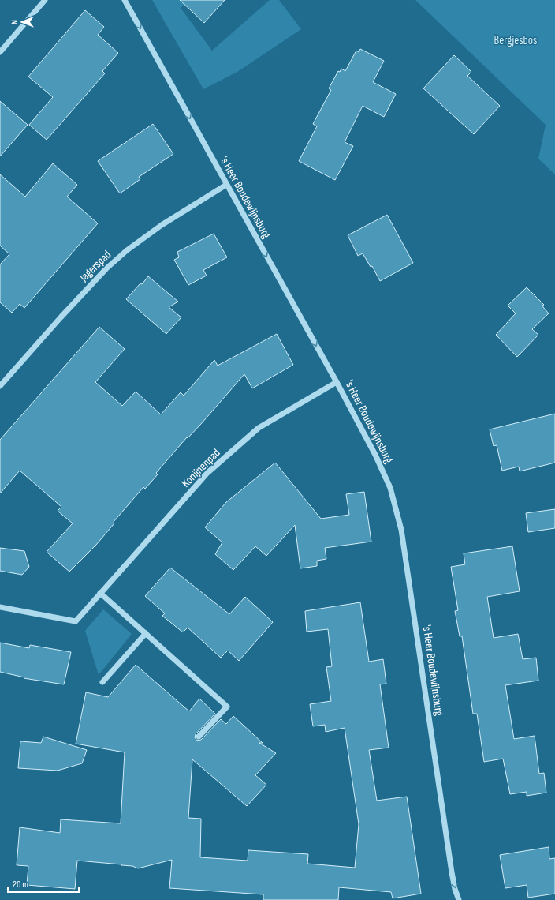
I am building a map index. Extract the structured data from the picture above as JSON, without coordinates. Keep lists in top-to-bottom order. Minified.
{"streets":{"street":["'s Heer Boudewijnsburg","Jagerspad","Konijnenpad"]},"crossings":[["'s Heer Boudewijnsburg","Jagerspad"],["'s Heer Boudewijnsburg","Konijnenpad"]],"one_way":["'s Heer Boudewijnsburg"],"parks":["Bergjesbos"],"scale_bar":"20 m","north":"left"}
